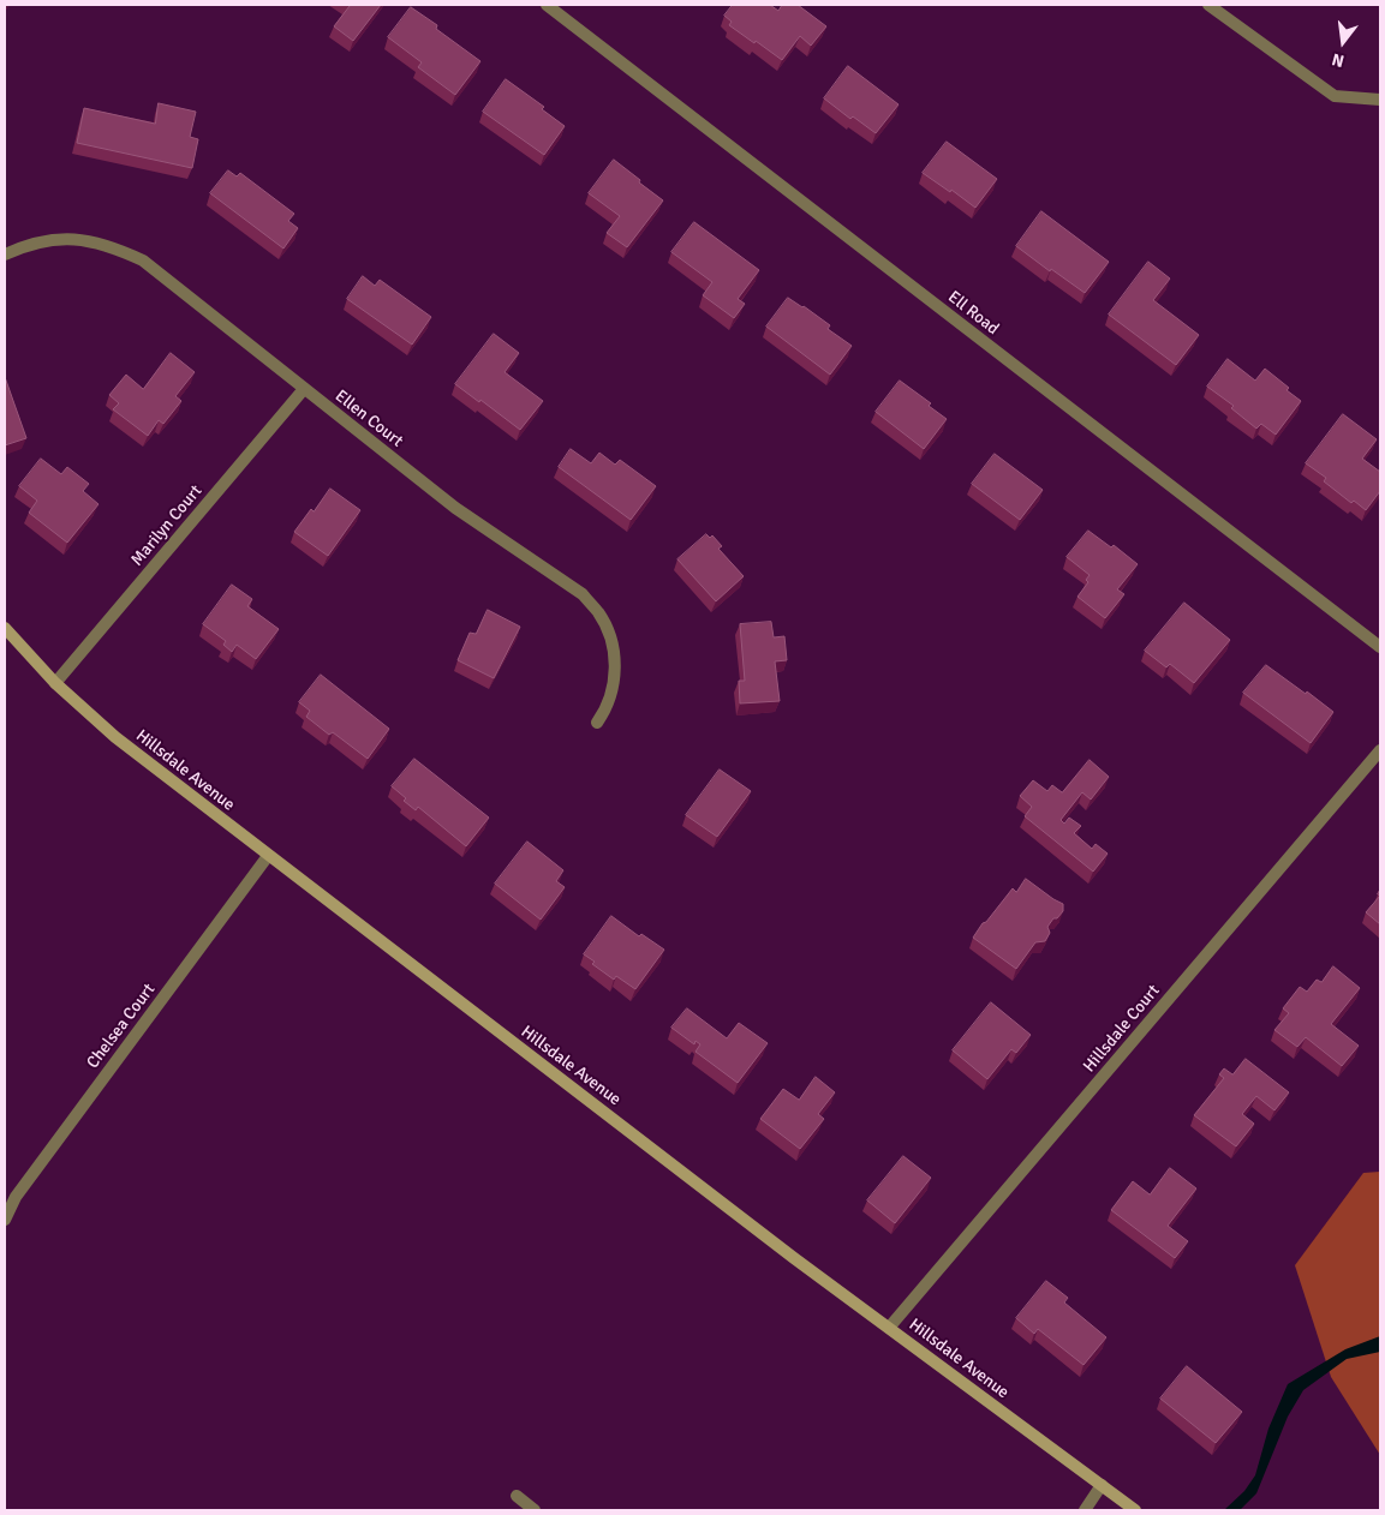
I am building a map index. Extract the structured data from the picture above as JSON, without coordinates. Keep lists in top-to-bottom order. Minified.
{"streets":{"street":["Ell Road","Ellen Court","Marilyn Court","Hillsdale Avenue","Chelsea Court","Hillsdale Court"]},"crossings":[["Ellen Court","Marilyn Court"],["Marilyn Court","Hillsdale Avenue"],["Hillsdale Avenue","Chelsea Court"],["Hillsdale Avenue","Hillsdale Court"]],"north":"bottom"}
